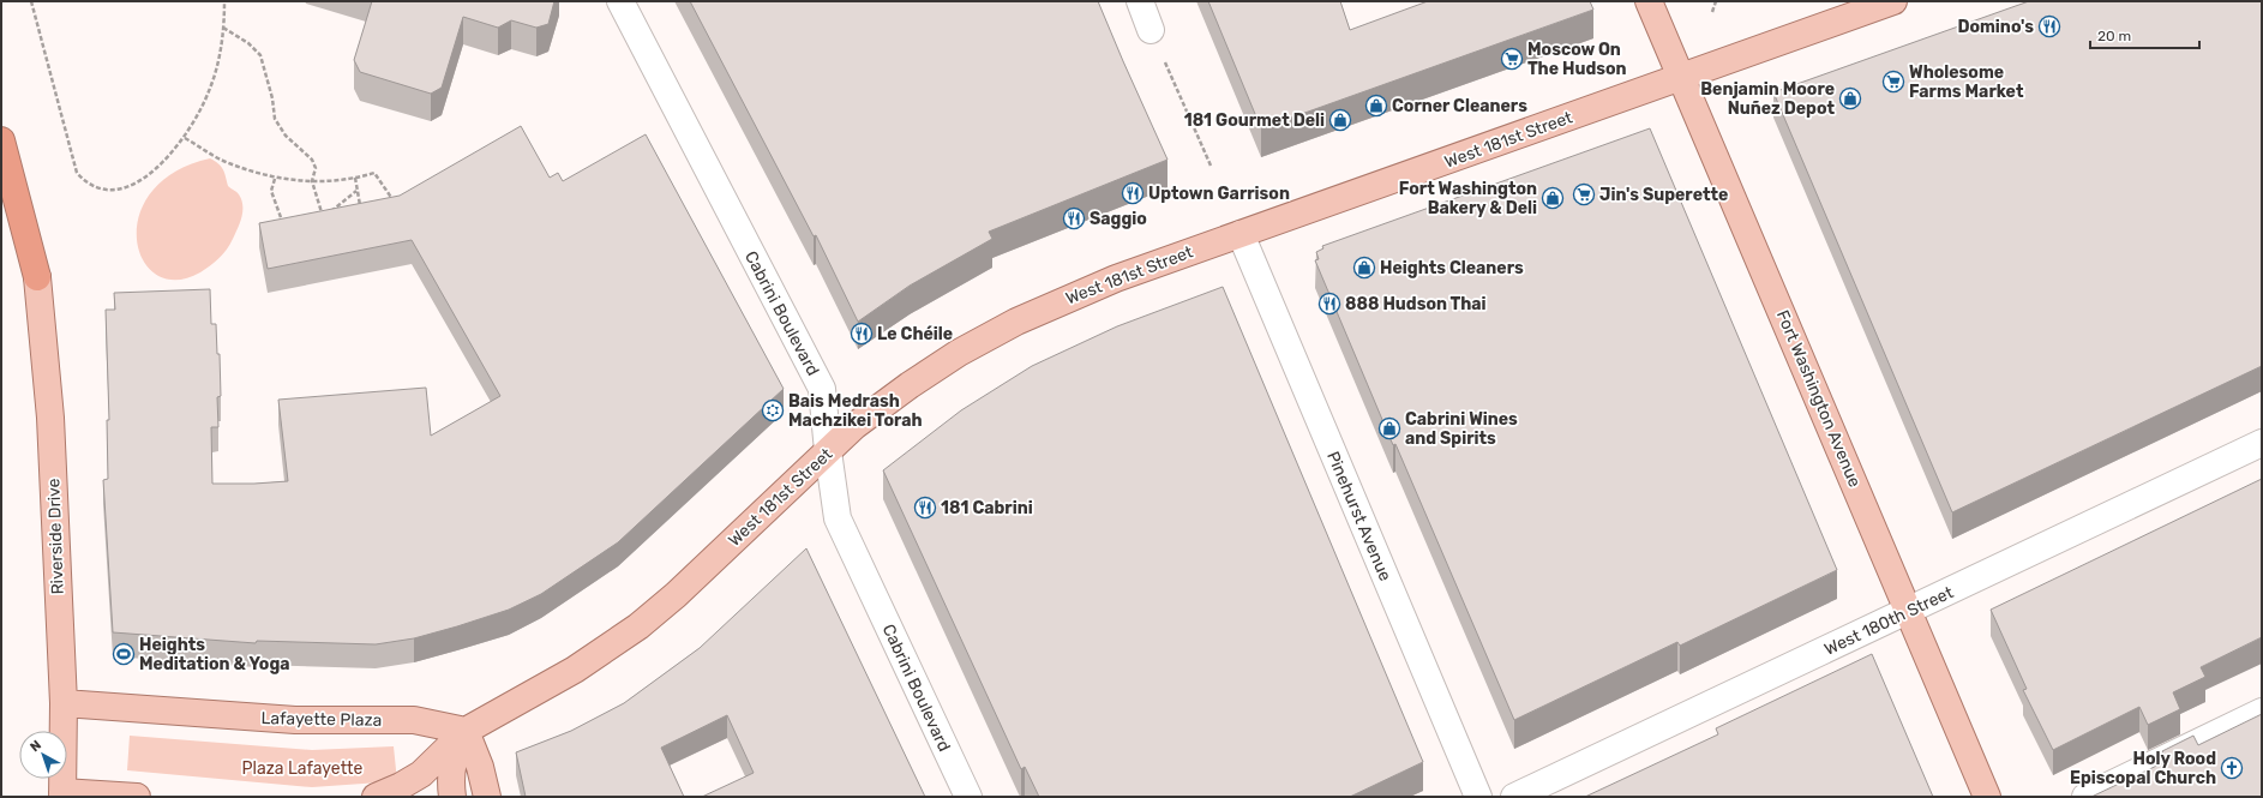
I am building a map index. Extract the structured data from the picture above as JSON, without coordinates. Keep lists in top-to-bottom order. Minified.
{"streets":{"main road":["West 181st Street","Fort Washington Avenue","Riverside Drive","Lafayette Plaza"],"street":["Cabrini Boulevard","Pinehurst Avenue","West 180th Street"]},"crossings":[["West 181st Street","Cabrini Boulevard"],["West 181st Street","Fort Washington Avenue"],["West 181st Street","Pinehurst Avenue"],["West 181st Street","Lafayette Plaza"],["Fort Washington Avenue","West 180th Street"],["Riverside Drive","Lafayette Plaza"]],"parks":["Plaza Lafayette"],"places":{"restaurant":["Domino's","Uptown Garrison","Saggio","888 Hudson Thai","Le Chéile","181 Cabrini"],"supermarket":["Moscow On The Hudson","Wholesome Farms Market","Jin's Superette"],"shop":["Benjamin Moore Nuñez Depot","Corner Cleaners","181 Gourmet Deli","Fort Washington Bakery & Deli","Heights Cleaners","Cabrini Wines and Spirits"],"synagogue":["Bais Medrash Machzikei Torah"],"sports":["Heights Meditation & Yoga"],"church":["Holy Rood Episcopal Church"]},"scale_bar":"20 m","north":"top left"}
